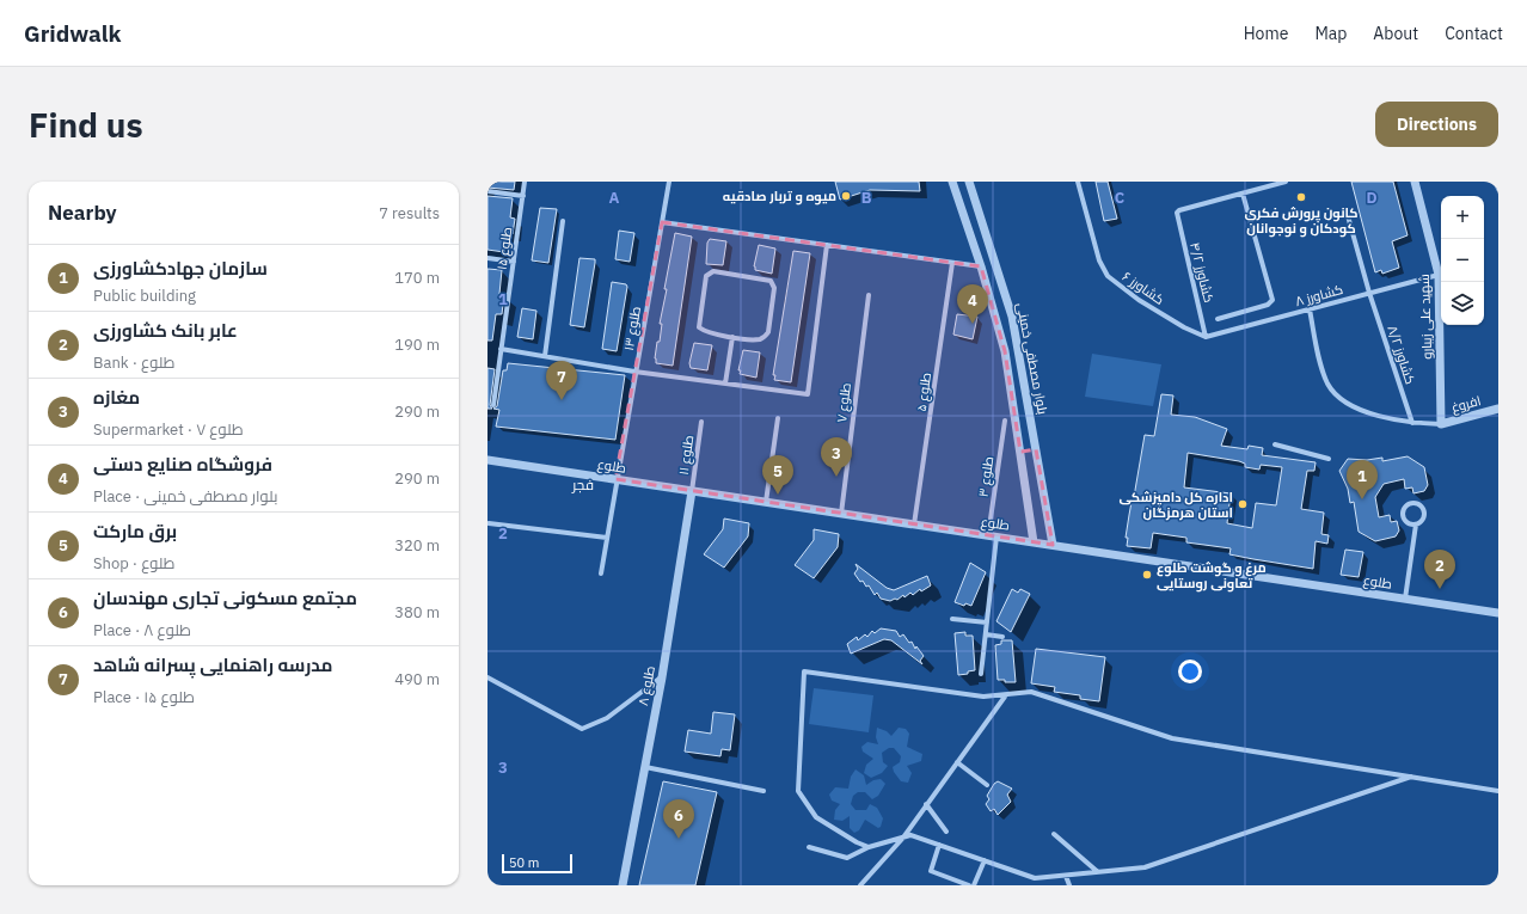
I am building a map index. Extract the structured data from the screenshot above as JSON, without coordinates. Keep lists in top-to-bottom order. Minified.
{"streets":{"street":["طلوع ۱۵","کشاورز ۴/۲","کشاورز ۶","کشاورز ۸","شهید علی زیبارو","طلوع ۱۳","کشاورز ۸/۲","بلوار مصطفی خمینی","طلوع ۵","طلوع ۷","افروغ","طلوع ۱۱","طلوع","طلوع ۳","طلوع ۸"]},"crossings":[["کشاورز ۴/۲","کشاورز ۶"],["کشاورز ۴/۲","کشاورز ۸"],["کشاورز ۶","کشاورز ۸"],["کشاورز ۸","شهید علی زیبارو"],["کشاورز ۸","کشاورز ۸/۲"],["شهید علی زیبارو","افروغ"],["طلوع ۱۳","طلوع"],["بلوار مصطفی خمینی","طلوع"],["طلوع ۵","طلوع"],["طلوع ۷","طلوع"],["طلوع ۱۱","طلوع"],["طلوع ۱۱","طلوع ۸"],["طلوع","طلوع ۳"],["طلوع","طلوع ۸"]],"districts":["فجر"],"places":["میوه و تربار صادقیه","کانون پرورش فکری کودکان و نوجوانان","اداره کل دامپزشکی استان هرمزگان","مرغ و گوشت طلوع تعاونی روستایی"],"scale_bar":"50 m","page":{"header":"Gridwalk","nav":["Home","Map","About","Contact"],"buttons":"Directions","title":"Find us","heading":["Nearby","7 results"],"map_buttons":["+","−"],"list":[{"mark":"1","name":"سازمان جهادکشاورزی","note":"Public building","value":"170 m"},{"mark":"2","name":"عابر بانک کشاورزی","note":"Bank · طلوع","value":"190 m"},{"mark":"3","name":"مغازه","note":"Supermarket · طلوع ۷","value":"290 m"},{"mark":"4","name":"فروشگاه صنایع دستی","note":"Place · بلوار مصطفی خمینی","value":"290 m"},{"mark":"5","name":"برق مارکت","note":"Shop · طلوع","value":"320 m"},{"mark":"6","name":"مجتمع مسکونی تجاری مهندسان","note":"Place · طلوع ۸","value":"380 m"},{"mark":"7","name":"مدرسه راهنمایی پسرانه شاهد","note":"Place · طلوع ۱۵","value":"490 m"}],"pins":["4","7","3","5","1","2","6"],"scale":"50 m"},"grid":{"columns":["A","B","C","D"],"rows":["1","2","3"]}}
